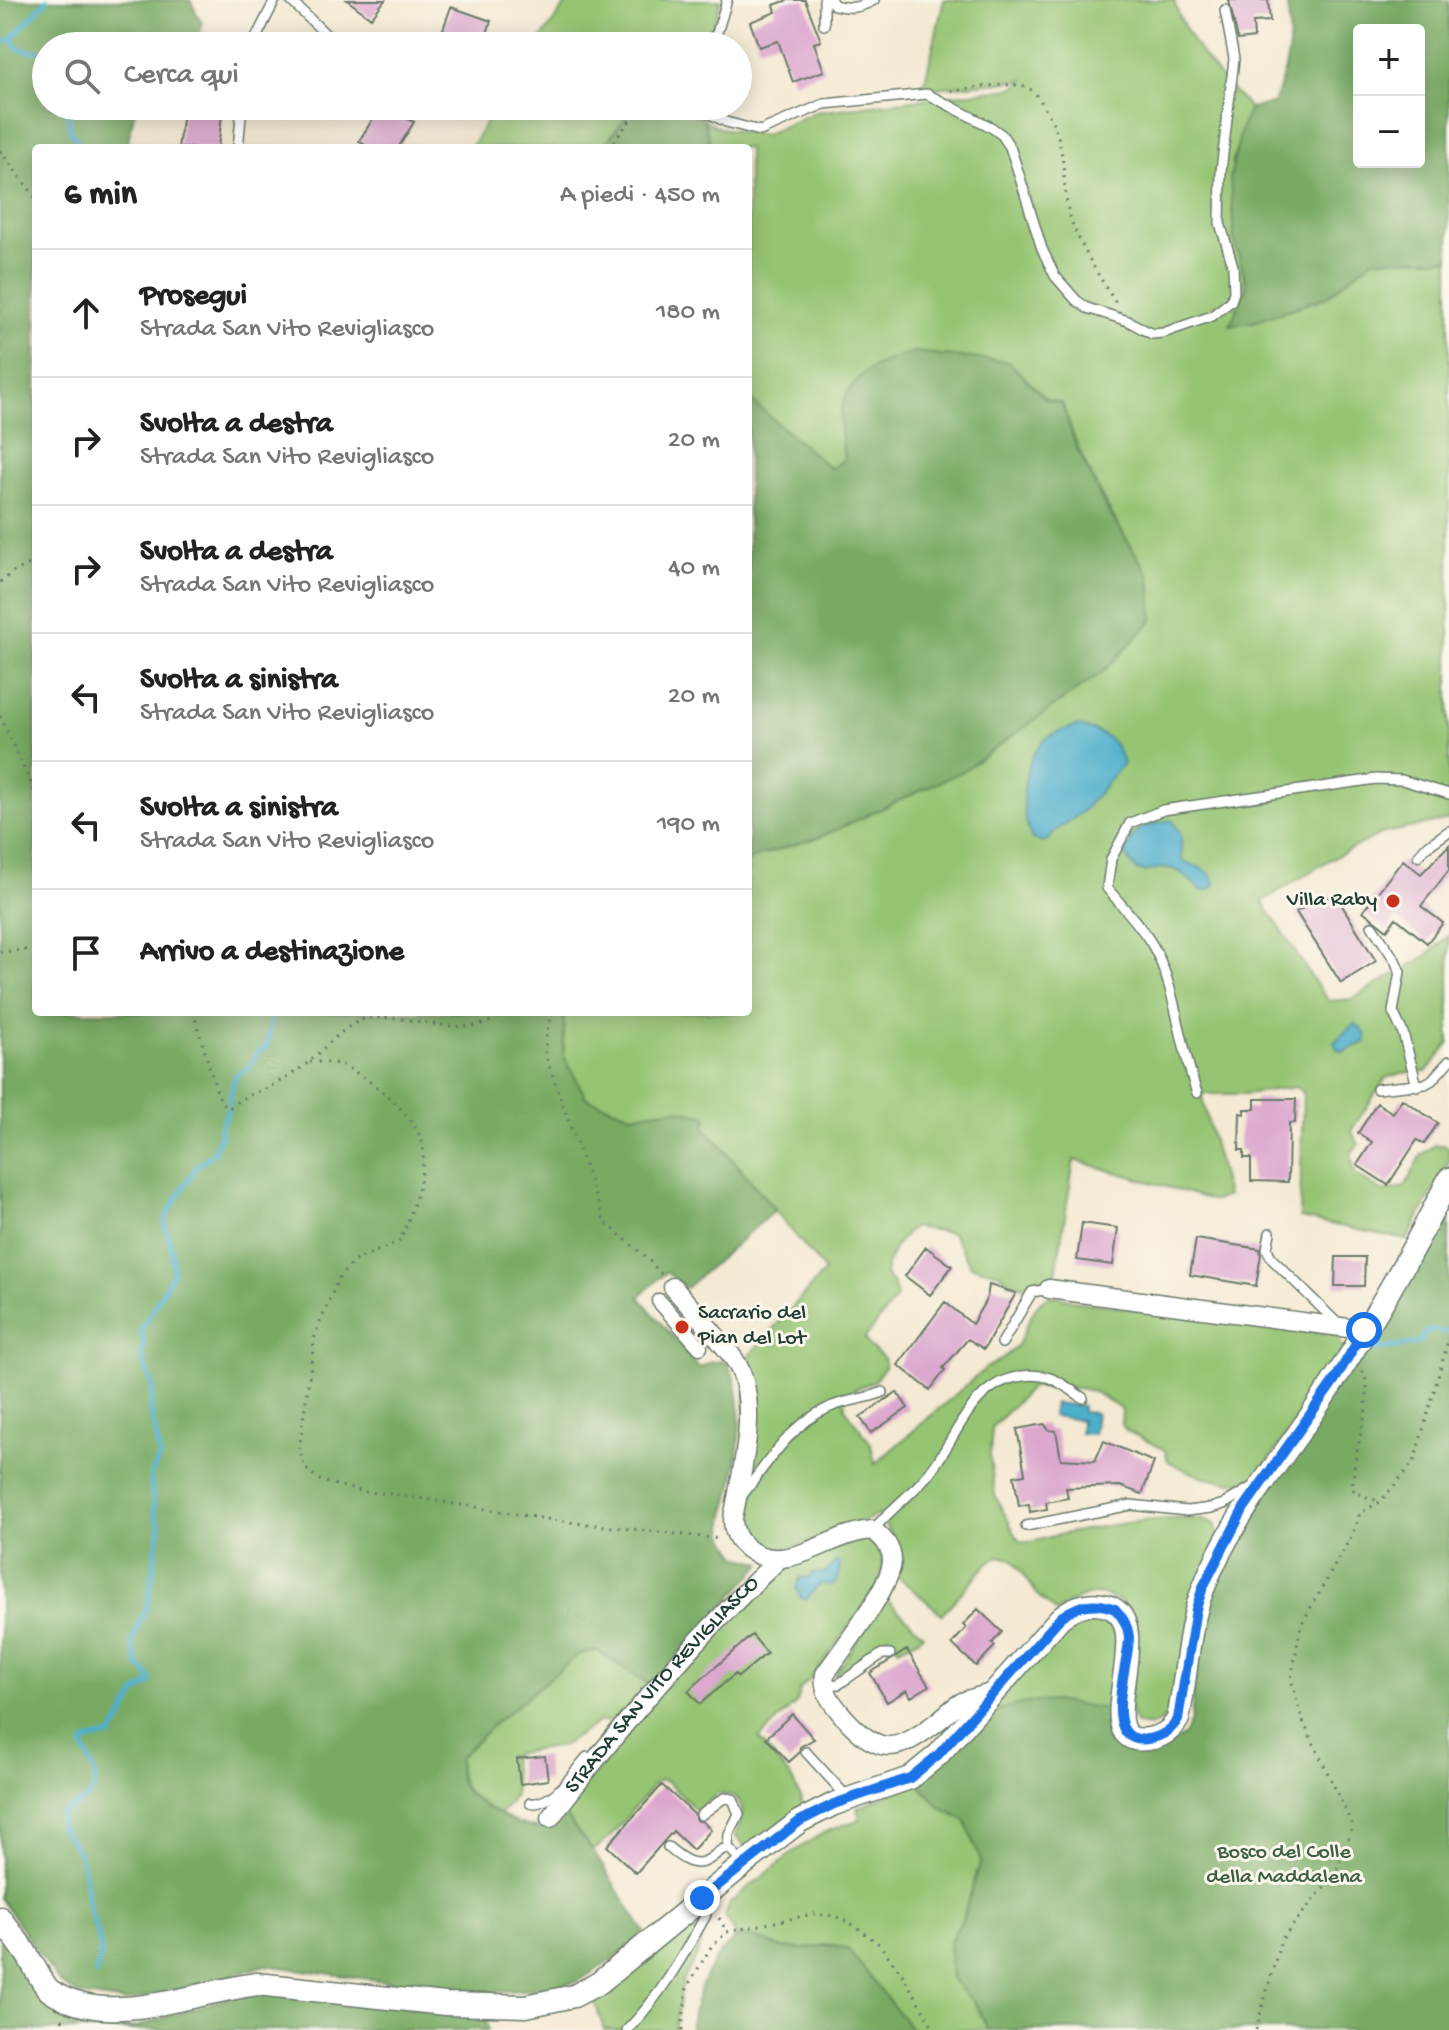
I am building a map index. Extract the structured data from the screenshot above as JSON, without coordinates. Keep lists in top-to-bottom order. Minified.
{"streets":{"street":["STRADA SAN VITO REVIGLIASCO"]},"parks":["Bosco del Colle della Maddalena"],"places":["Villa Raby","Sacrario del Pian del Lot"],"page":{"map_buttons":["+","−"],"search":"Cerca qui","heading":["6 min","A piedi · 450 m"],"list":[["Prosegui","Strada San Vito Revigliasco","180 m"],["Svolta a destra","Strada San Vito Revigliasco","20 m"],["Svolta a destra","Strada San Vito Revigliasco","40 m"],["Svolta a sinistra","Strada San Vito Revigliasco","20 m"],["Svolta a sinistra","Strada San Vito Revigliasco","190 m"],"Arrivo a destinazione"]}}
